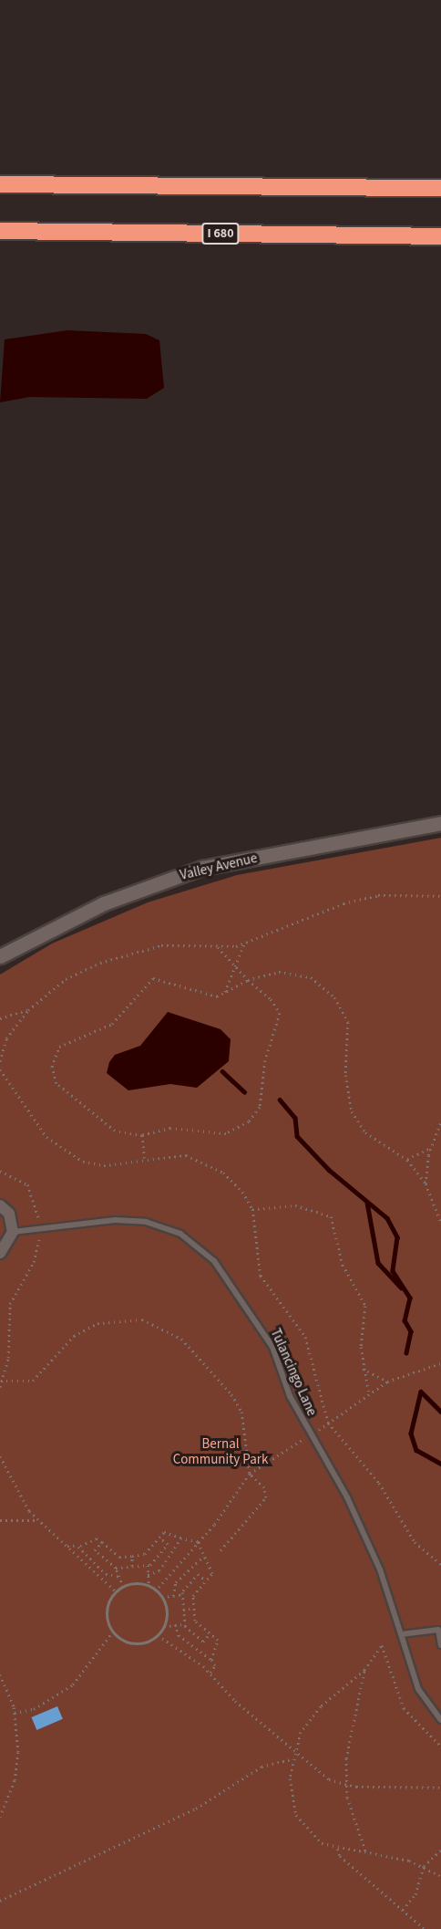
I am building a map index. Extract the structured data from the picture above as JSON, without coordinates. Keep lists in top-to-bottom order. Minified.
{"streets":{"highway":["I 680"],"street":["Valley Avenue"],"lane":["Tulancingo Lane"]},"parks":["Bernal Community Park"]}
